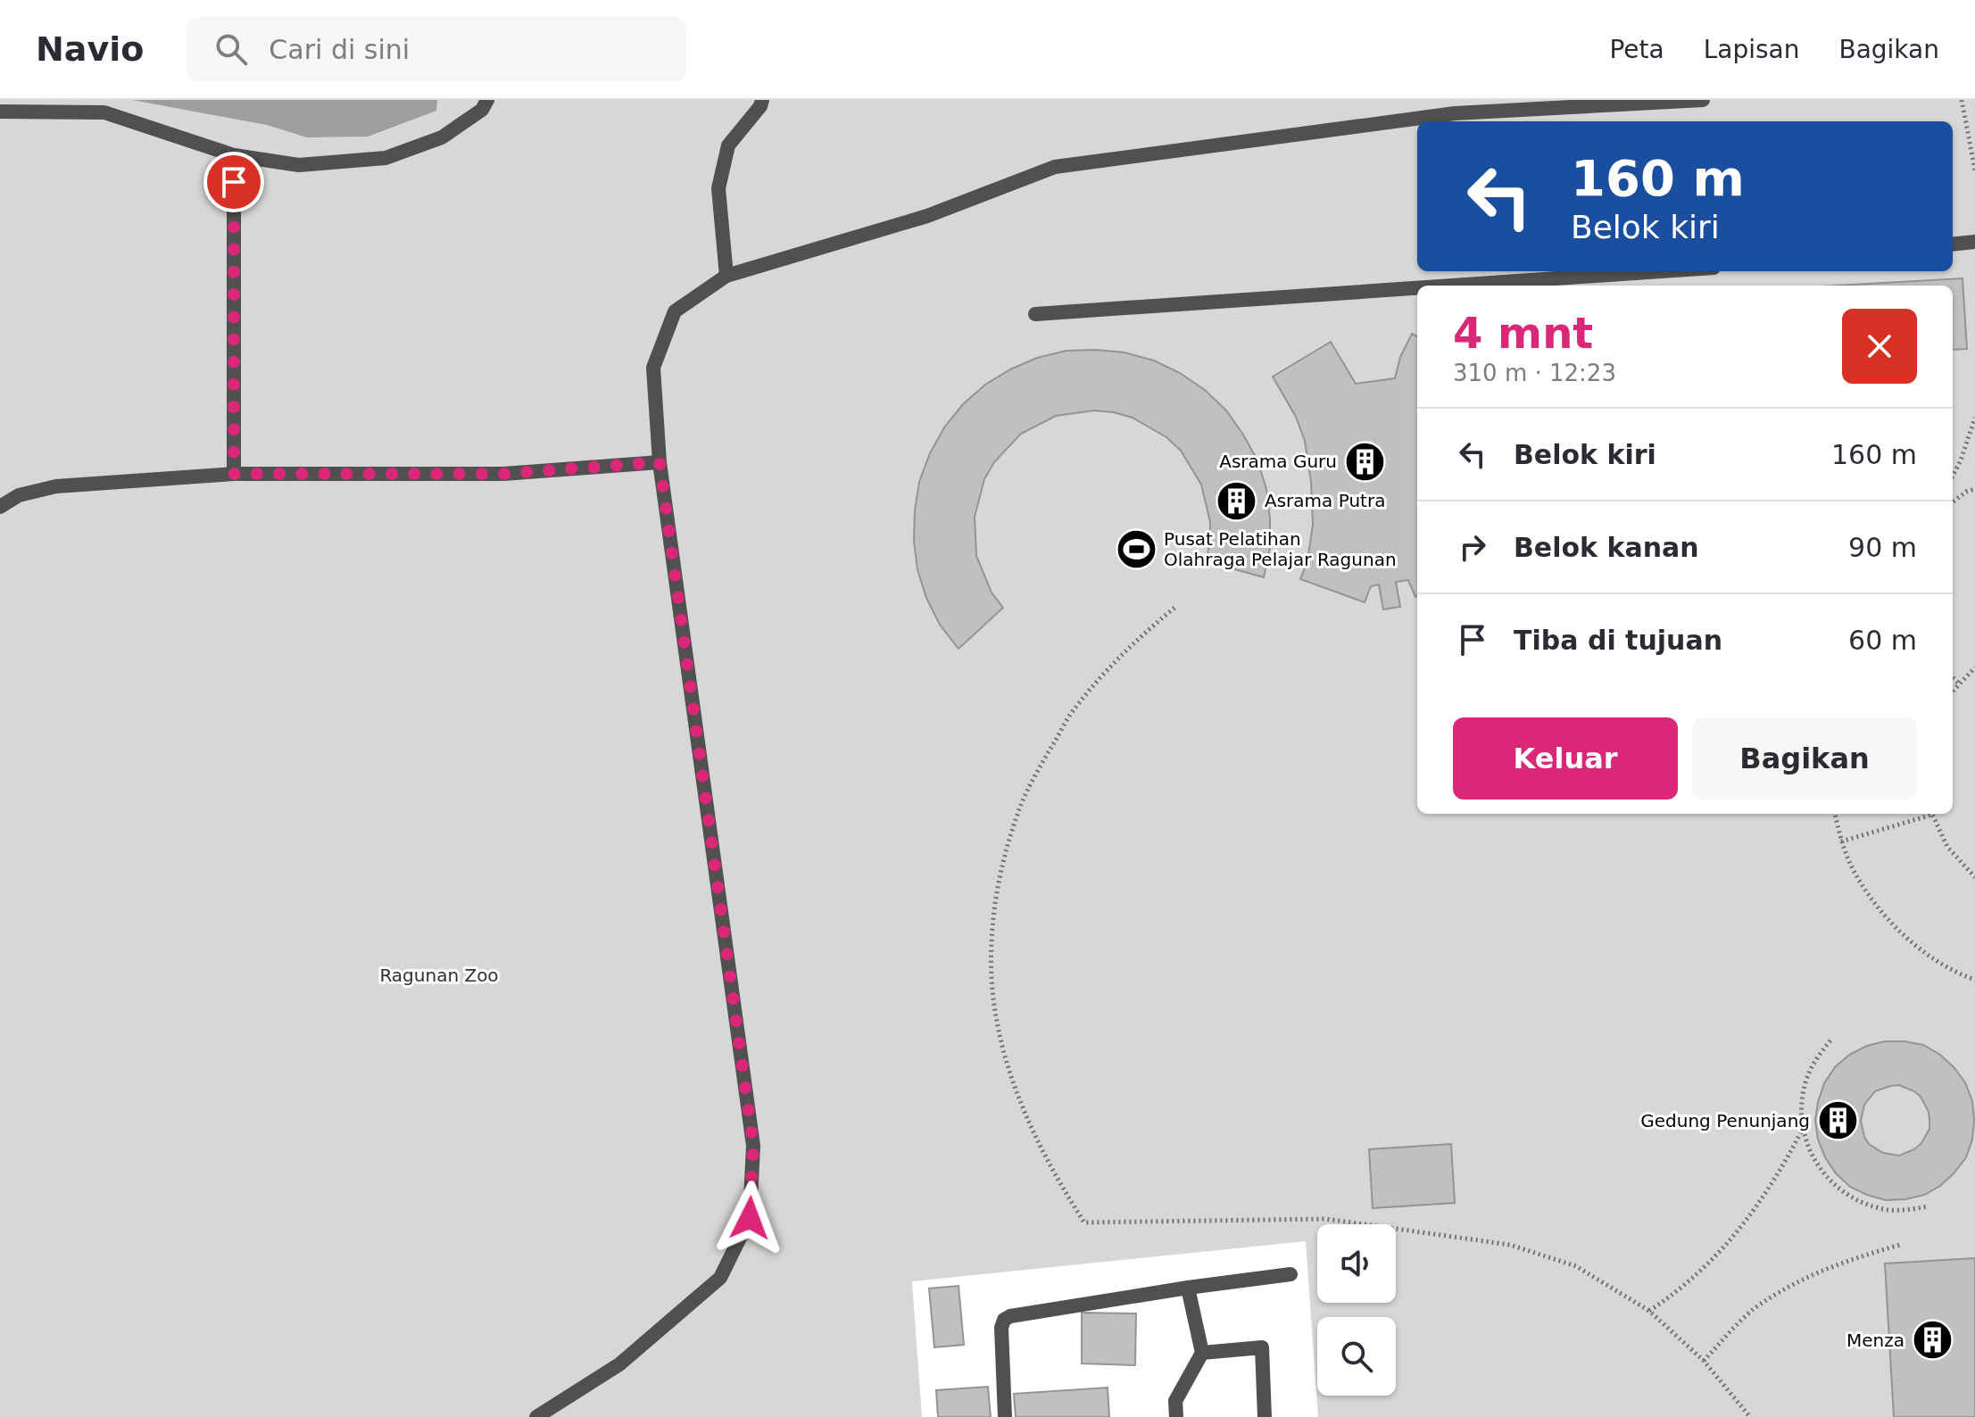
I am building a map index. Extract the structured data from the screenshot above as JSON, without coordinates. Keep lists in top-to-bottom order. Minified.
{"parks":["Ragunan Zoo"],"places":{"building":["Asrama Guru","Asrama Putra","Gedung Penunjang","Menza"],"sports":["Pusat Pelatihan Olahraga Pelajar Ragunan"]},"page":{"header":"Navio","search":"Cari di sini","nav":["Peta","Lapisan","Bagikan"],"turn":["160 m","Belok kiri"],"heading":["4 mnt","310 m · 12:23"],"list":[{"name":"Belok kiri","value":"160 m"},{"name":"Belok kanan","value":"90 m"},{"name":"Tiba di tujuan","value":"60 m"}],"buttons":["Keluar","Bagikan"]}}
